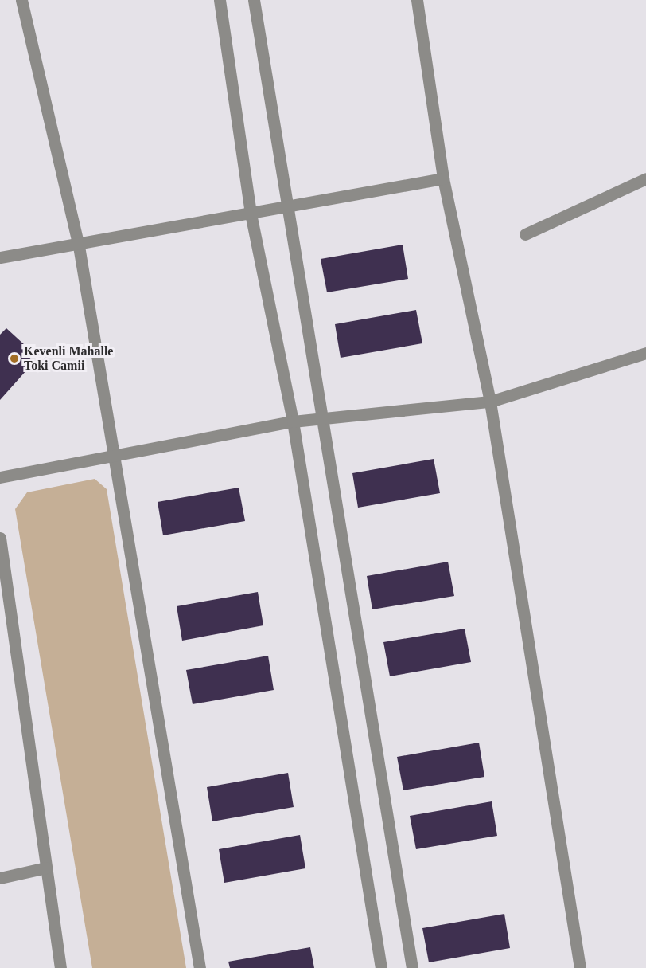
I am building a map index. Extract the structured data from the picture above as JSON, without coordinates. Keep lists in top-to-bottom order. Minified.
{"places":["Kevenli Mahalle Toki Camii"]}
